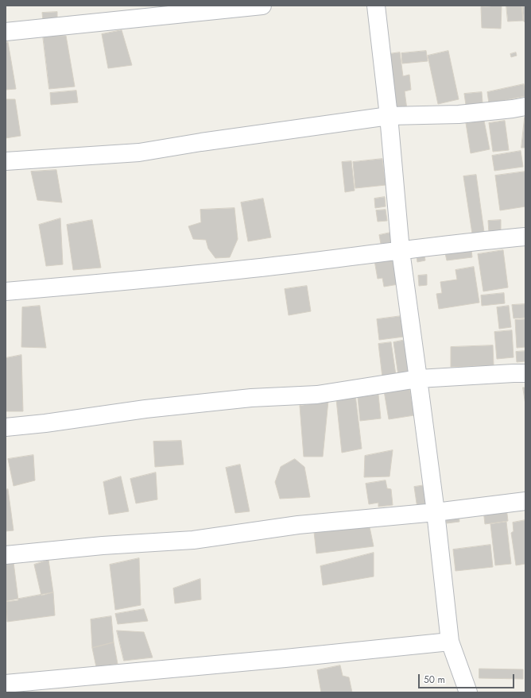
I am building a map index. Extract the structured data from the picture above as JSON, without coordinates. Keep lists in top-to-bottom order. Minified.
{"scale_bar":"50 m"}
